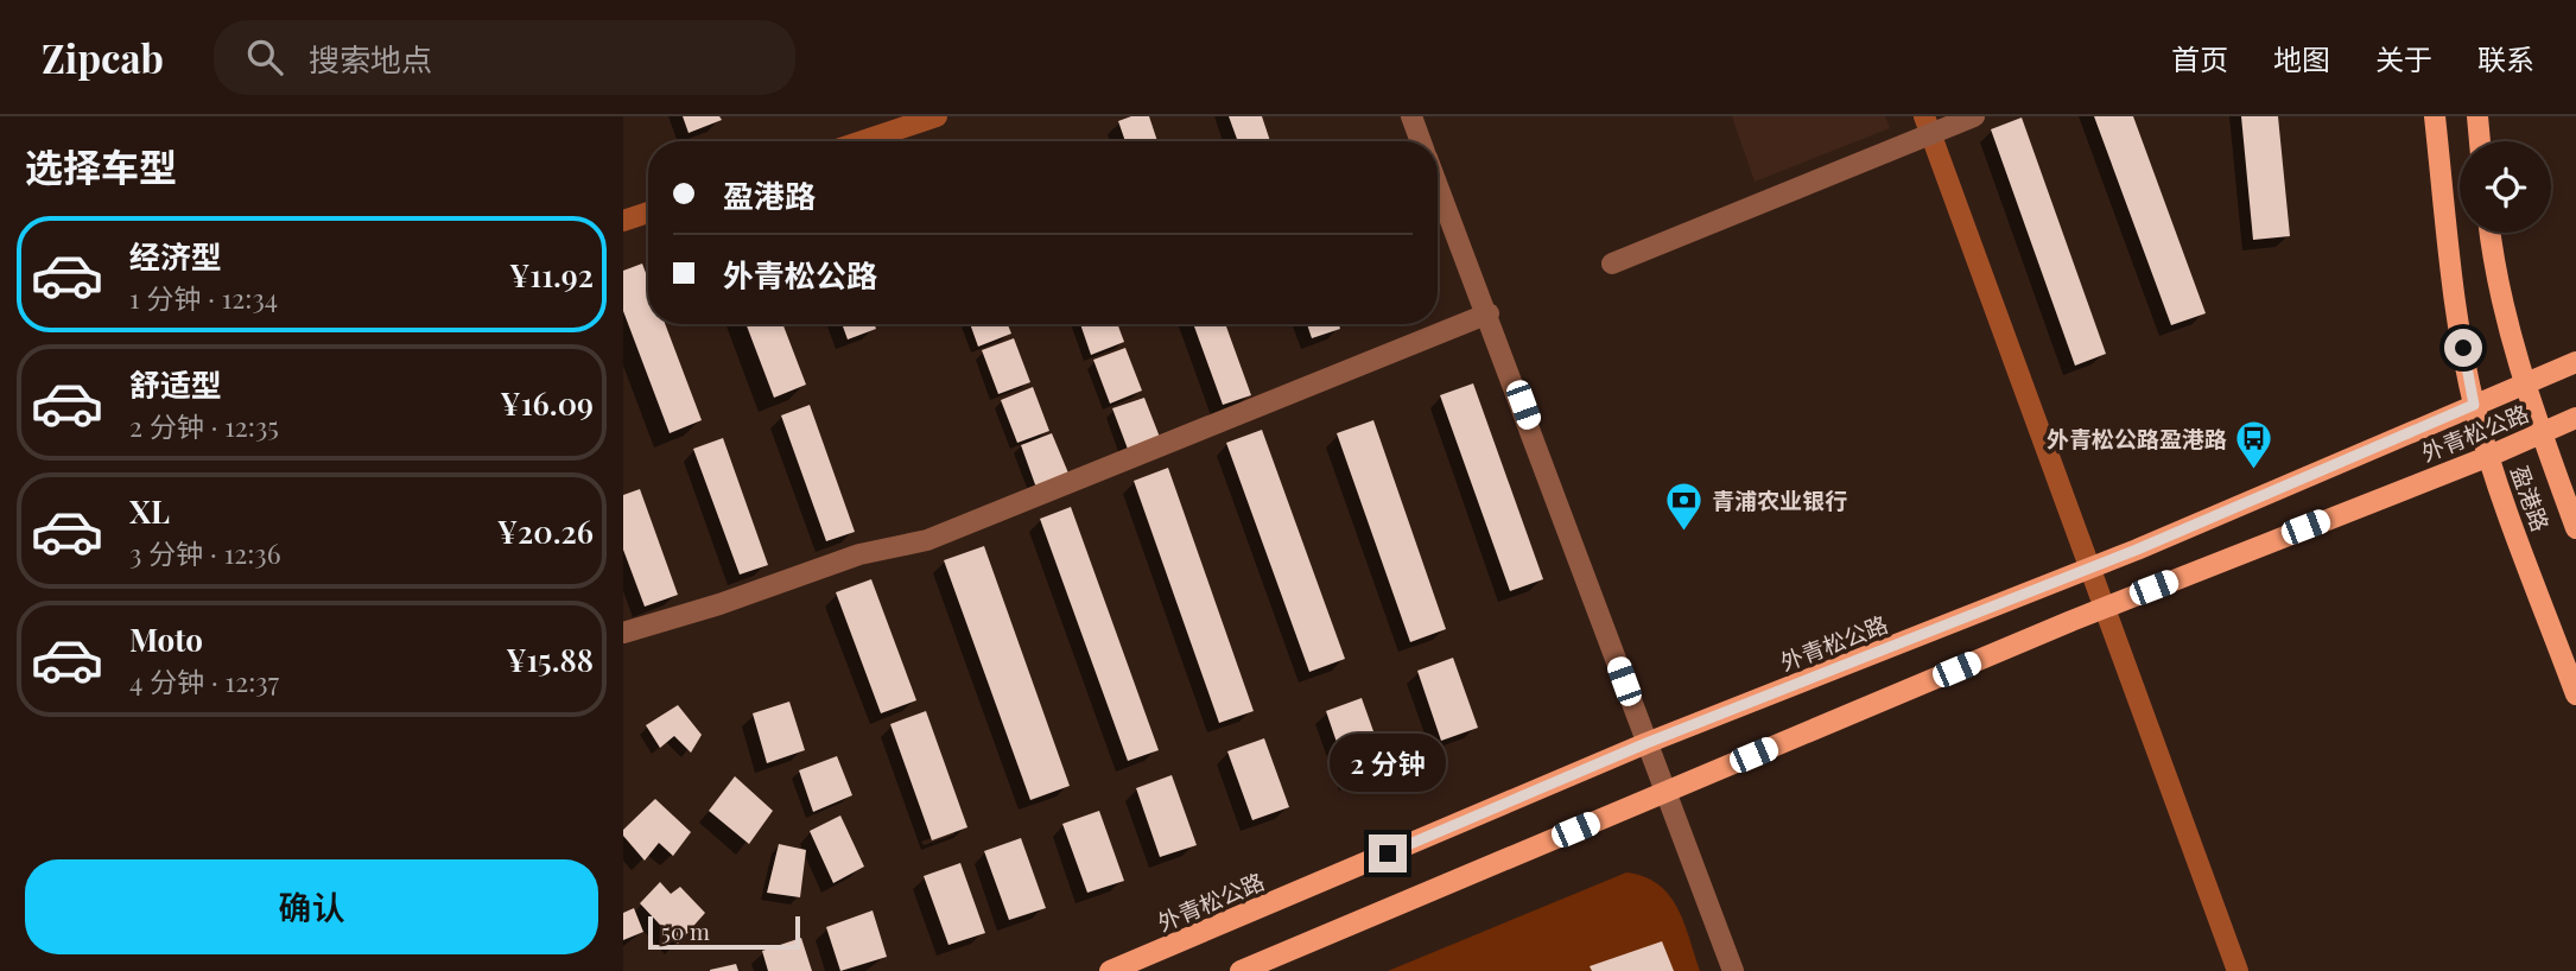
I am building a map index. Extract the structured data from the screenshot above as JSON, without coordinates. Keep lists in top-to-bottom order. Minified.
{"streets":{"main road":["外青松公路","盈港路"]},"crossings":[["外青松公路","盈港路"]],"places":{"bus stop":["外青松公路盈港路"],"bank":["青浦农业银行"]},"scale_bar":"50 m","page":{"header":"Zipcab","search":"搜索地点","nav":["首页","地图","关于","联系"],"heading":"选择车型","banner":["盈港路","外青松公路"],"list":[{"name":"经济型","note":"1 分钟 · 12:34","value":"¥11.92"},{"name":"舒适型","note":"2 分钟 · 12:35","value":"¥16.09"},{"name":"XL","note":"3 分钟 · 12:36","value":"¥20.26"},{"name":"Moto","note":"4 分钟 · 12:37","value":"¥15.88"}],"bubble":"2 分钟","buttons":"确认","scale":"50 m"}}
